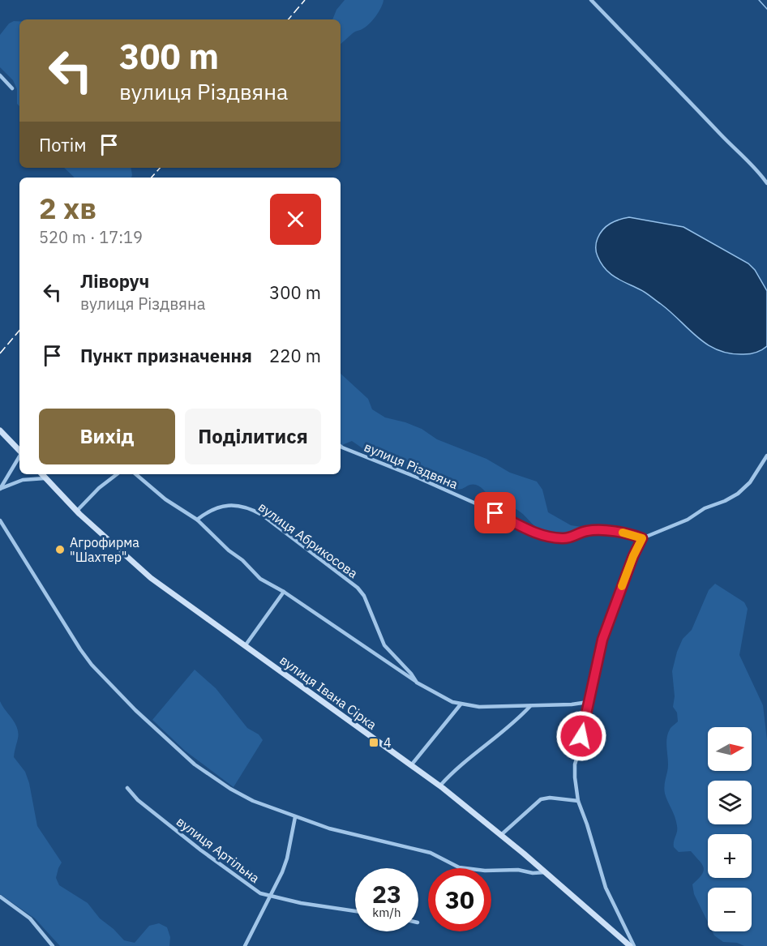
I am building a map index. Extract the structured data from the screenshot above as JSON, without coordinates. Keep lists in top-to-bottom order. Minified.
{"streets":{"street":["вулиця Різдвяна","вулиця Абрикосова","вулиця Івана Сірка","вулиця Артільна"]},"places":{"other":["Агрофирма \"Шахтер\""],"transit":["4"]},"north":"right","page":{"turn":["300 m","вулиця Різдвяна"],"then":"Потім","heading":["2 хв","520 m · 17:19"],"list":[{"name":"Ліворуч","note":"вулиця Різдвяна","value":"300 m"},{"name":"Пункт призначення","value":"220 m"}],"buttons":["Вихід","Поділитися"],"map_buttons":["+","−"],"speed":"23 km/h","limit":"30"}}
